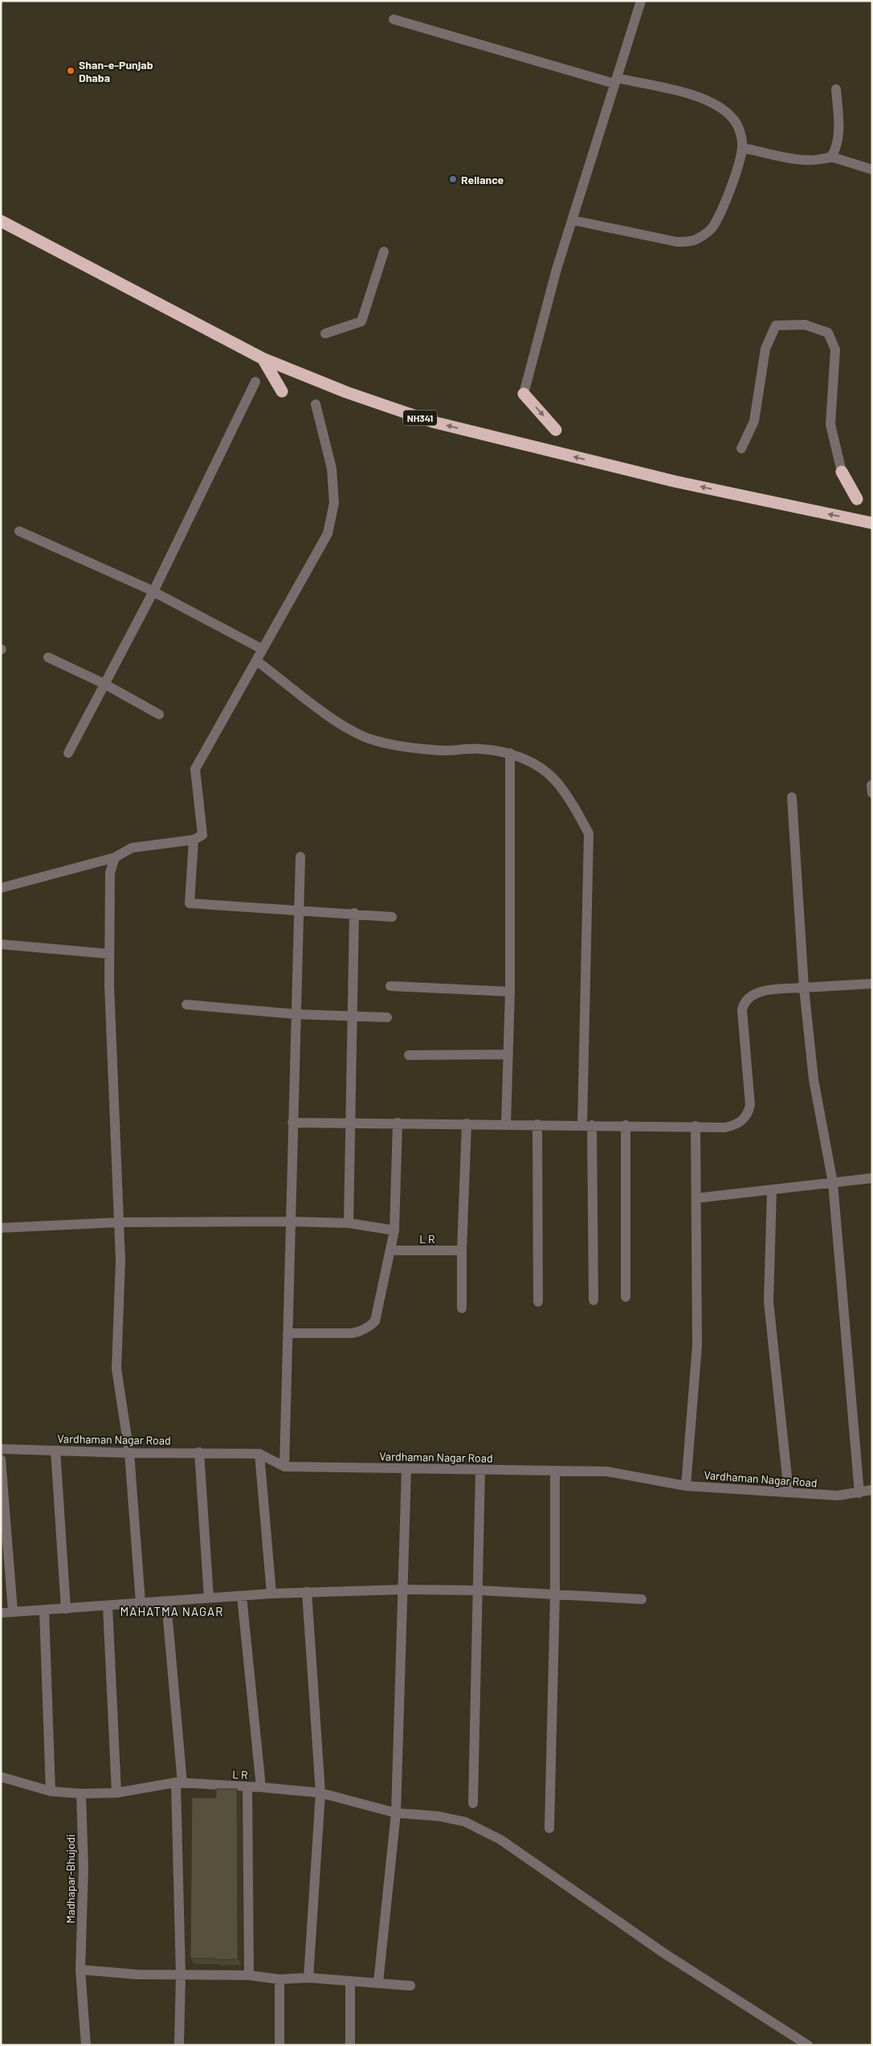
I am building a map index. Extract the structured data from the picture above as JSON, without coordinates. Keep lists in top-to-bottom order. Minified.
{"streets":{"highway":["NH341"],"street":["L R","Vardhaman Nagar Road","Madhapar-Bhujodi"]},"crossings":[["L R","Madhapar-Bhujodi"]],"districts":["MAHATMA NAGAR"],"places":["Shan-e-Punjab Dhaba","Reliance"]}
